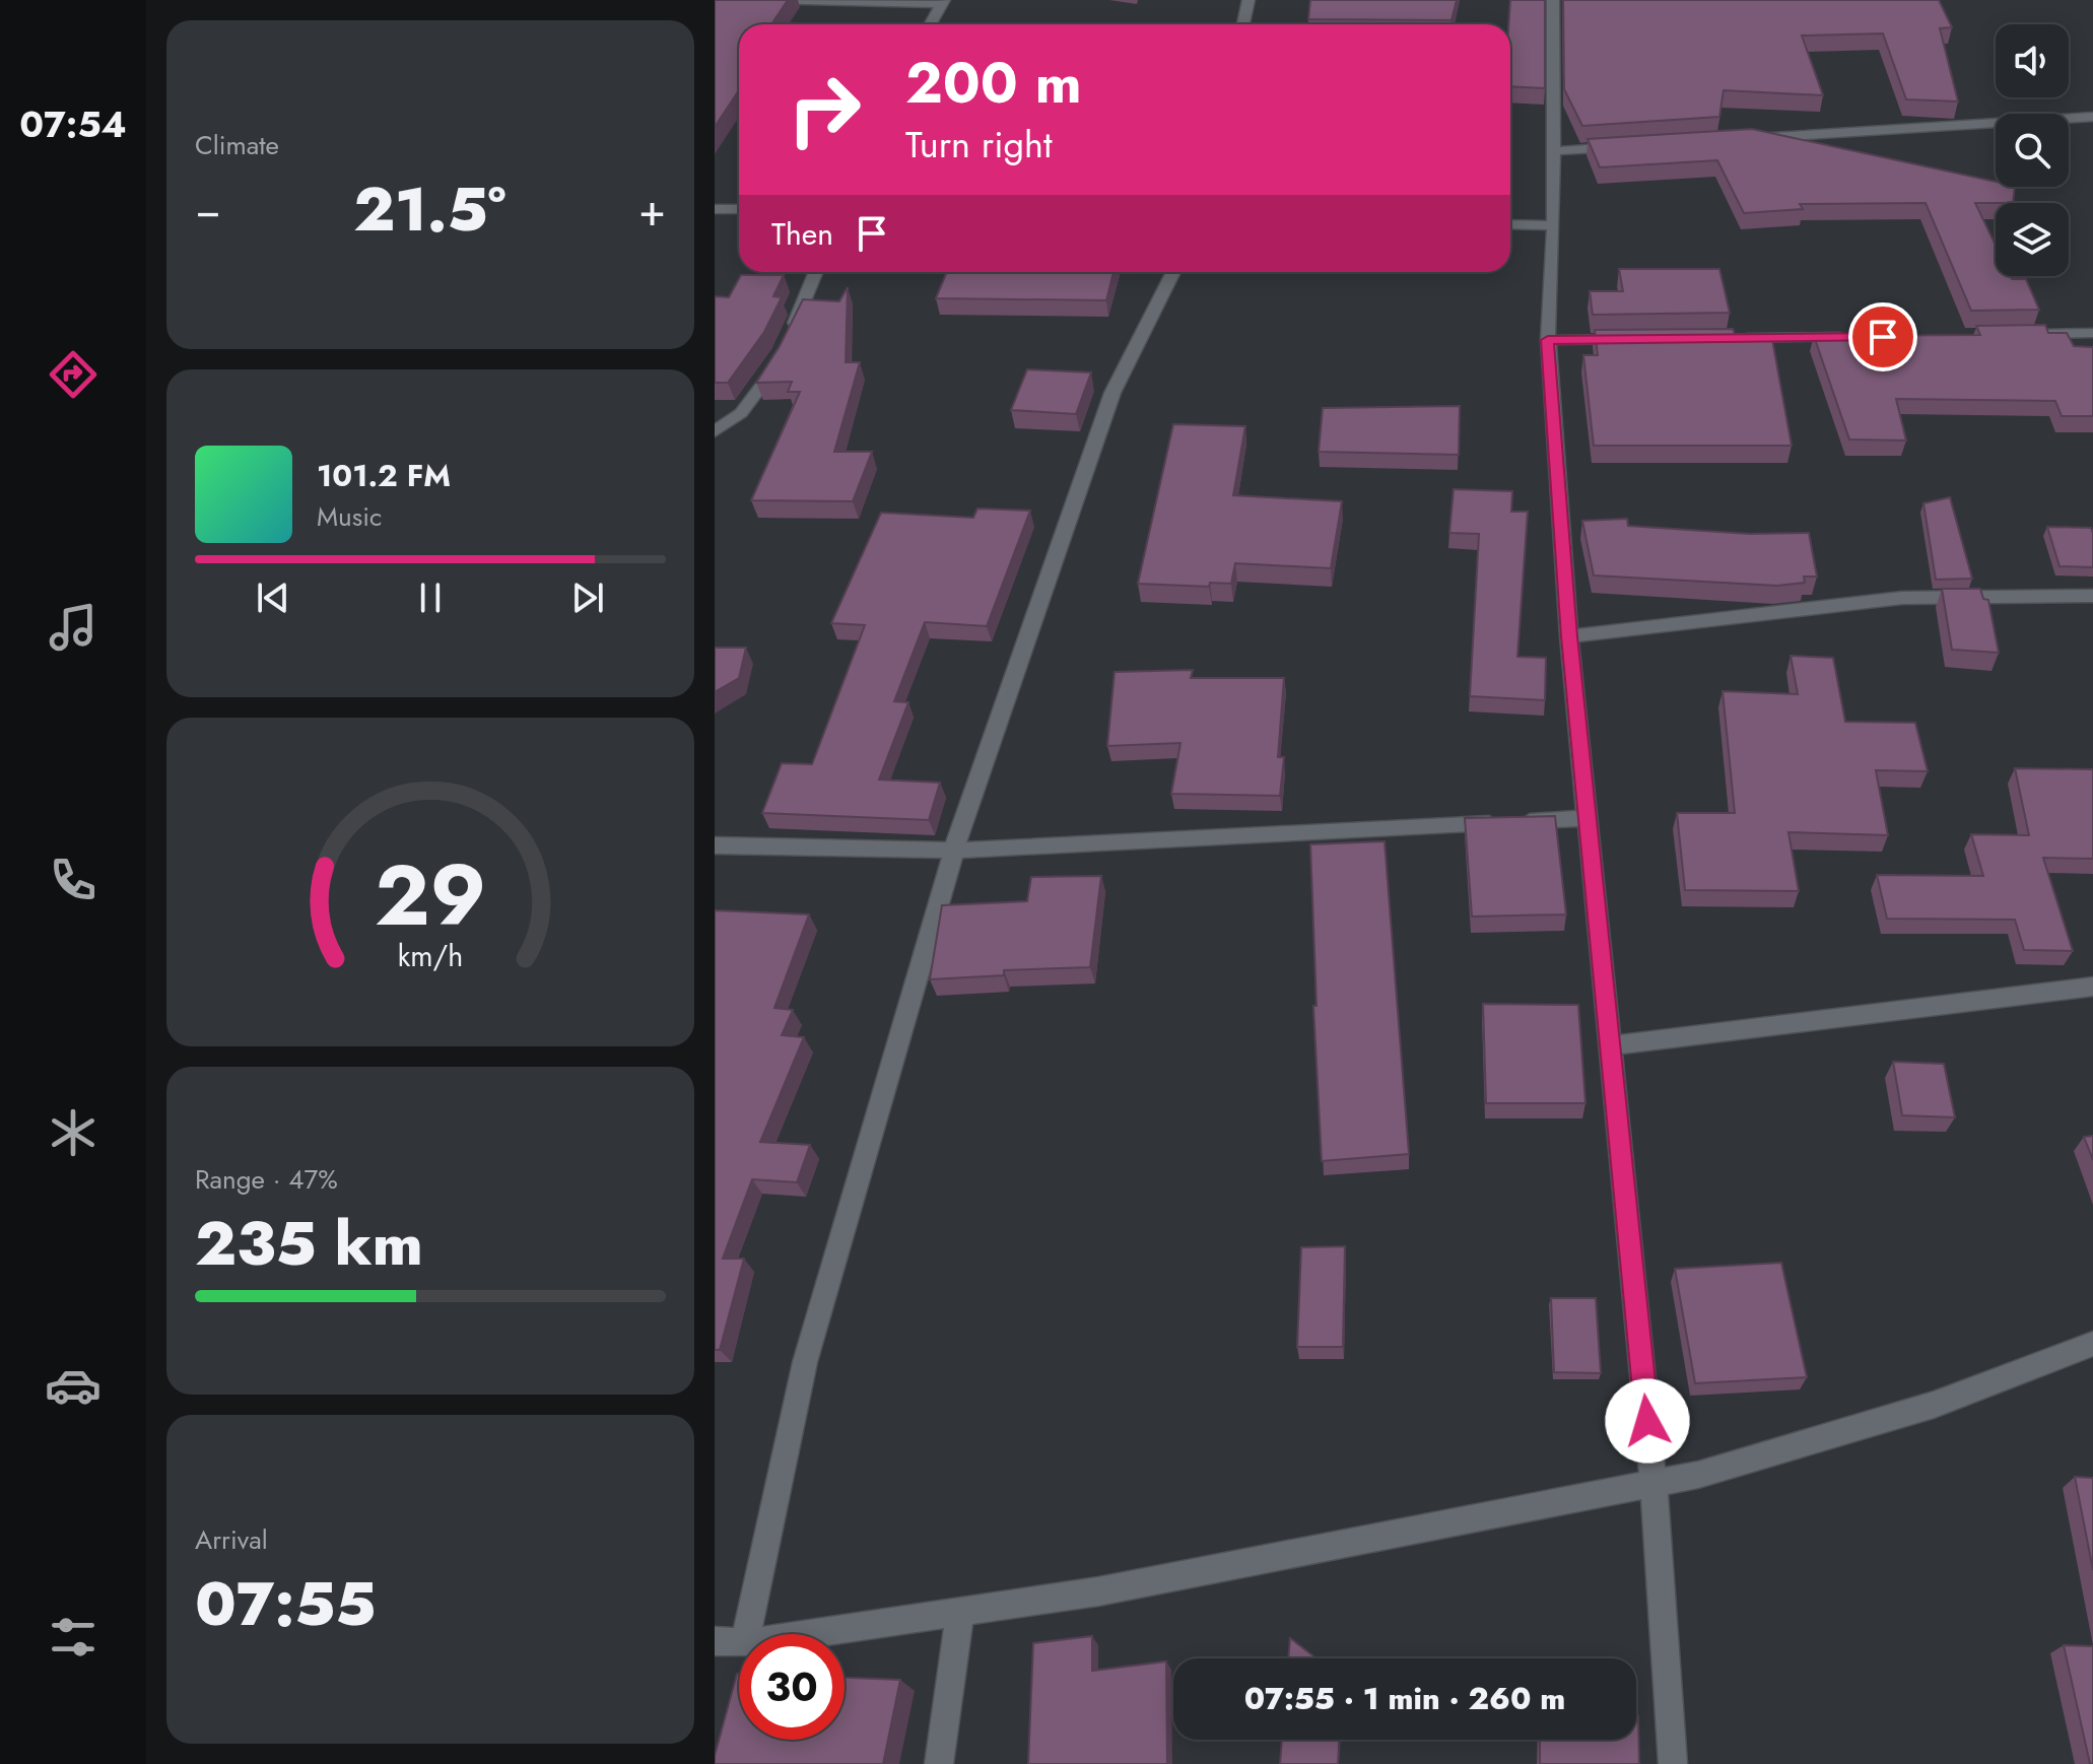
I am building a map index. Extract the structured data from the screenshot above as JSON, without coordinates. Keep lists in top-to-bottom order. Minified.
{"page":{"tabs":"07:54","tile":["Climate",["Range · 47%","235 km"],["Arrival","07:55"]],"turn":["200 m","Turn right"],"heat":["−","21.5°","+"],"then":"Then","song":["101.2 FM","Music"],"limit":"30","trip":"07:55 · 1 min · 260 m","gauge":["29","km/h"]}}
